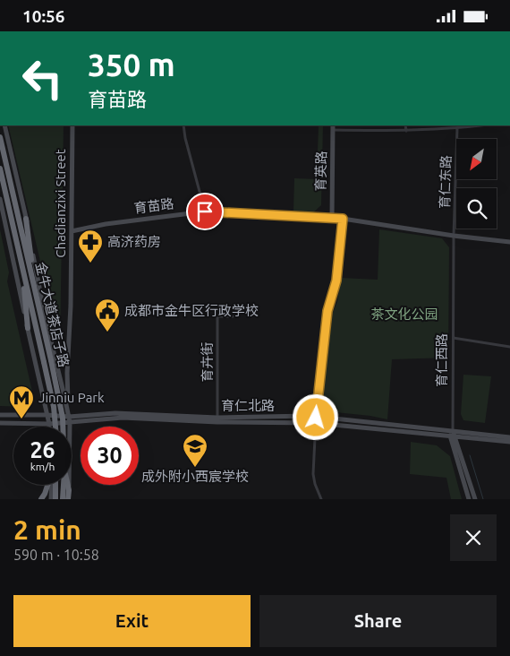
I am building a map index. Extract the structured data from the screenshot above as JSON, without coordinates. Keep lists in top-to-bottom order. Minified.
{"streets":{"highway":["金牛大道茶店子路"],"street":["育英路","育仁东路","Chadianzixi Street","育苗路","育仁西路","育卉街","育仁北路"]},"crossings":[["育英路","育苗路"],["育仁东路","育苗路"],["育仁东路","育仁西路"],["Chadianzixi Street","育苗路"],["Chadianzixi Street","育仁北路"],["育苗路","育仁西路"],["育仁西路","育仁北路"],["育卉街","育仁北路"]],"parks":["茶文化公园"],"places":{"pharmacy":["高济药房"],"public building":["成都市金牛区行政学校"],"metro station":["Jinniu Park"],"school or university":["成外附小西宸学校"]},"north":"bottom left","page":{"status":"10:56","turn":["350 m","育苗路"],"speed":"26 km/h","limit":"30","heading":["2 min","590 m · 10:58"],"buttons":["Exit","Share"]}}
